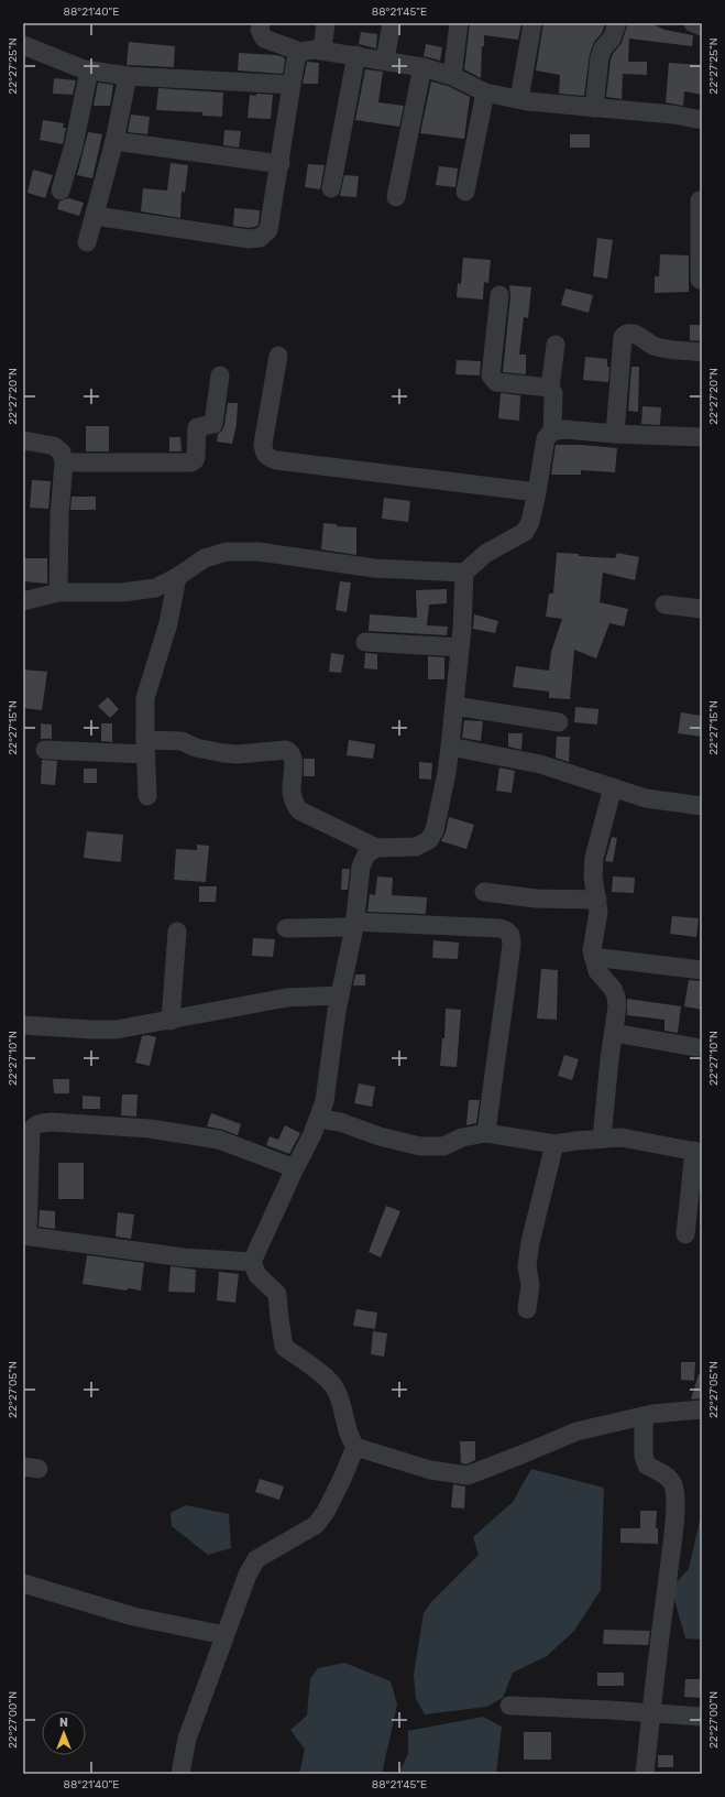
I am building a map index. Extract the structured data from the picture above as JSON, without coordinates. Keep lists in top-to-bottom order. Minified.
{"north":"top","coordinates":["88°21'40\"E","88°21'45\"E","22°27'25\"N","22°27'20\"N","22°27'15\"N","22°27'10\"N","22°27'05\"N","22°27'00\"N"]}
